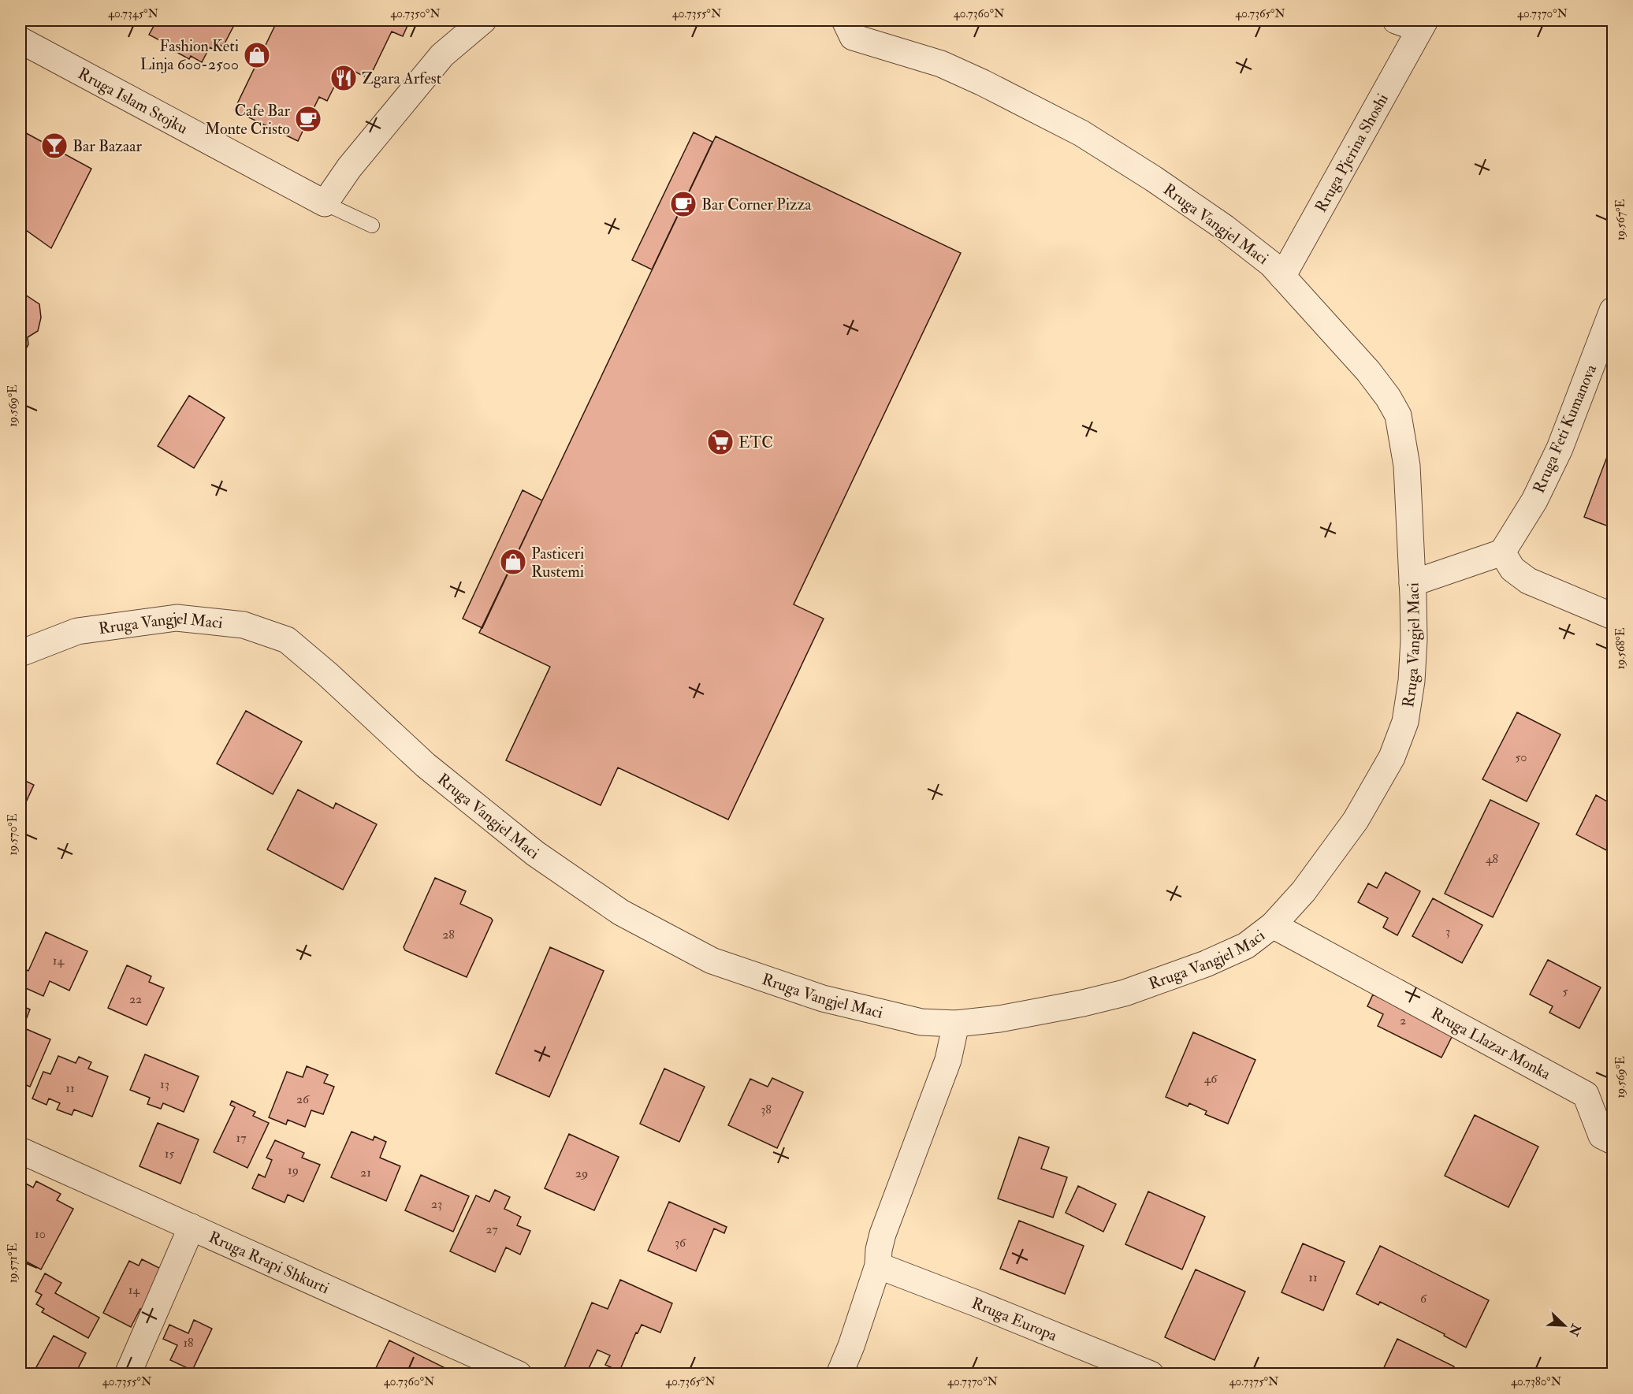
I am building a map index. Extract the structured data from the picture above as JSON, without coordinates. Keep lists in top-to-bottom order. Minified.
{"streets":{"street":["Rruga Islam Stojku","Rruga Pjerina Shoshi","Rruga Vangjel Maci","Rruga Feti Kumanova","Rruga Llazar Monka","Rruga Rrapi Shkurti","Rruga Europa"]},"crossings":[["Rruga Pjerina Shoshi","Rruga Vangjel Maci"],["Rruga Vangjel Maci","Rruga Llazar Monka"]],"places":{"shop":["Fashion Keti Linja 600-2500","Pasticeri Rustemi"],"restaurant":["Zgara Arfest"],"cafe":["Cafe Bar Monte Cristo","Bar Corner Pizza"],"bar":["Bar Bazaar"],"supermarket":["ETC"]},"house_numbers":["50","48","3","28","14","5","22","2","46","13","11","26","38","17","15","19","21","29","23","27","10","36","11","14","6","18"],"north":"bottom right","coordinates":["40.7345°N","40.7350°N","40.7355°N","40.7360°N","40.7365°N","40.7370°N","19.567°E","19.569°E","19.568°E","19.570°E","19.571°E","40.7375°N","40.7380°N"]}
